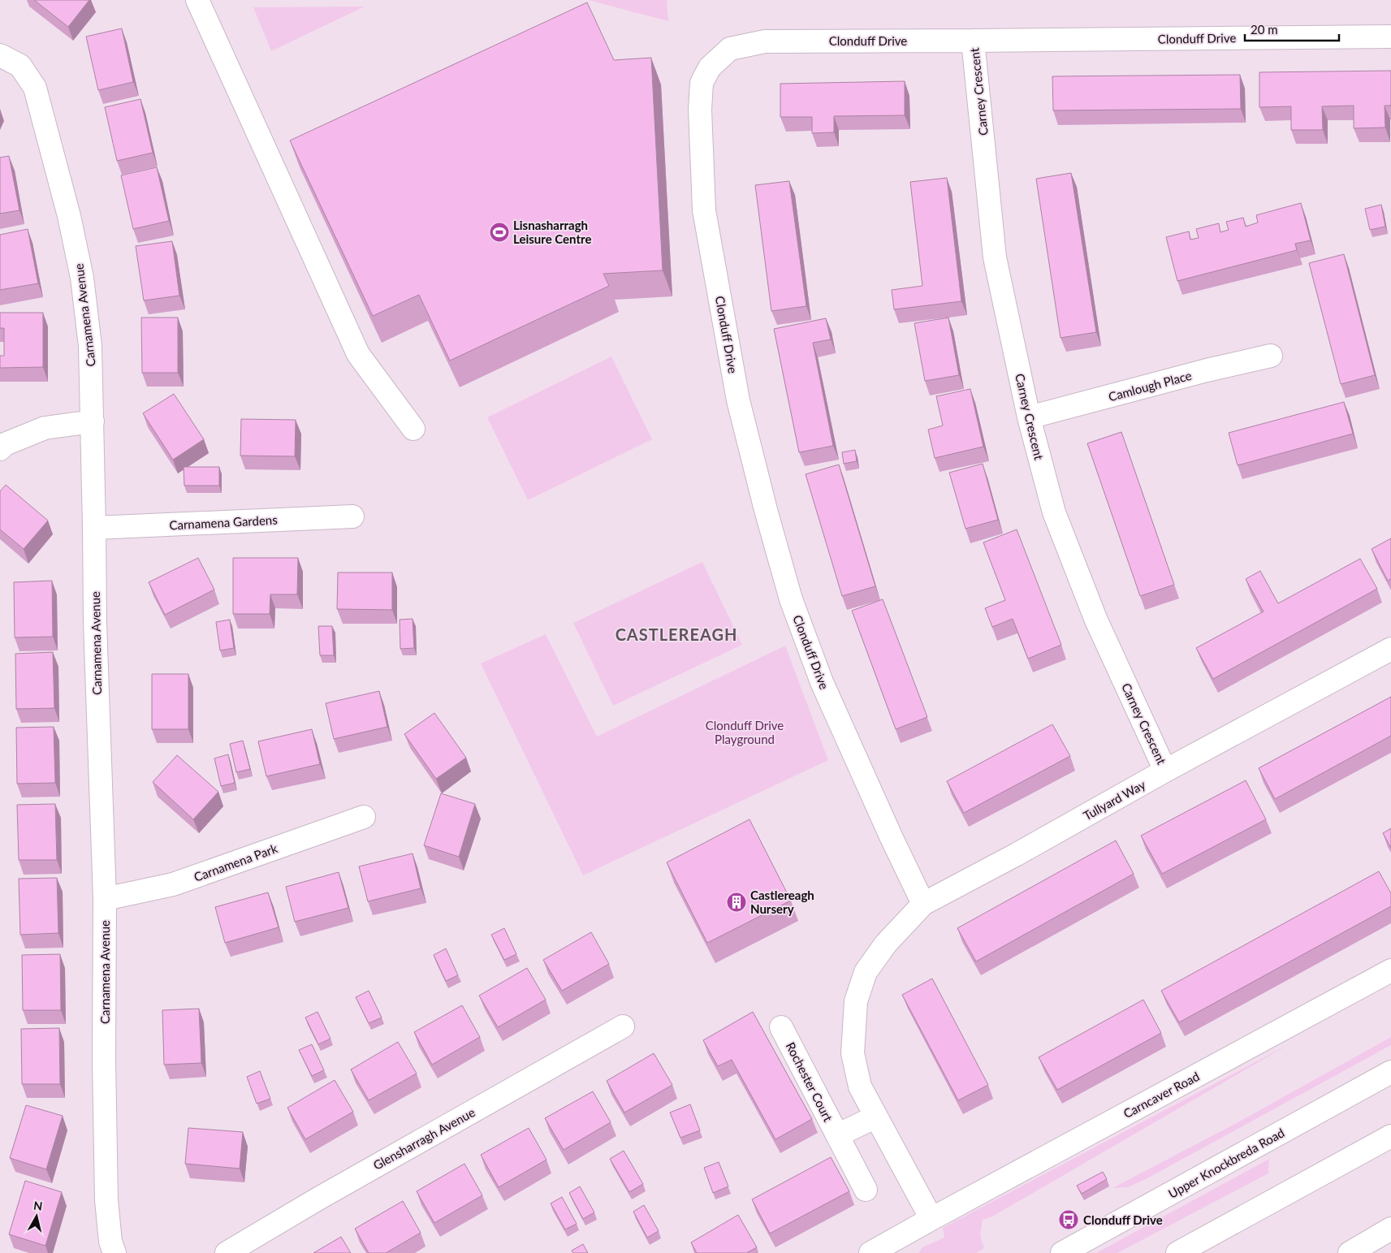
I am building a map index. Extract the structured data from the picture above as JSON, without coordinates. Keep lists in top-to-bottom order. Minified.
{"streets":{"main road":["Clonduff Drive","Carney Crescent","Carnamena Avenue","Camlough Place","Carnamena Gardens","Tullyard Way","Carnamena Park","Rochester Court","Carncaver Road","Glensharragh Avenue","Upper Knockbreda Road"]},"crossings":[["Clonduff Drive","Carney Crescent"],["Clonduff Drive","Tullyard Way"],["Carney Crescent","Camlough Place"],["Carney Crescent","Tullyard Way"],["Carnamena Avenue","Carnamena Gardens"],["Carnamena Avenue","Carnamena Park"]],"districts":["CASTLEREAGH"],"parks":["Clonduff Drive Playground"],"places":{"sports":["Lisnasharragh Leisure Centre"],"building":["Castlereagh Nursery"],"bus stop":["Clonduff Drive"]},"scale_bar":"20 m","north":"top"}
